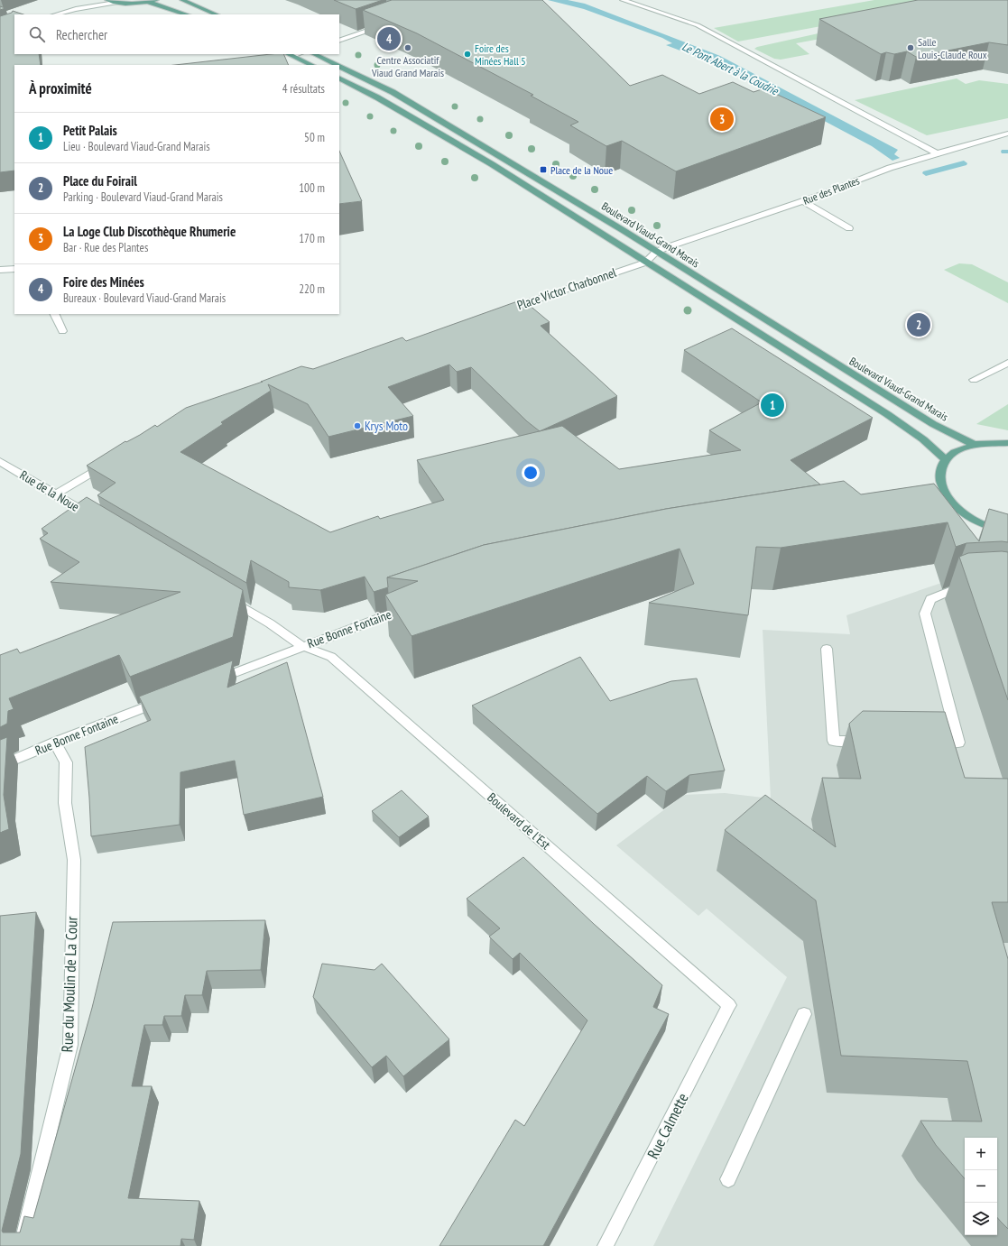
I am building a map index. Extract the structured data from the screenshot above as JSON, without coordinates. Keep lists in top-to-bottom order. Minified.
{"streets":{"main road":["Boulevard Viaud-Grand Marais"],"street":["Rue des Plantes","Place Victor Charbonnel","Rue de la Noue","Rue Bonne Fontaine","Boulevard de l'Est","Rue du Moulin de La Cour","Rue Calmette"]},"crossings":[["Rue des Plantes","Boulevard Viaud-Grand Marais"],["Rue des Plantes","Place Victor Charbonnel"],["Boulevard Viaud-Grand Marais","Place Victor Charbonnel"],["Rue Bonne Fontaine","Boulevard de l'Est"],["Rue Bonne Fontaine","Rue du Moulin de La Cour"],["Boulevard de l'Est","Rue Calmette"]],"water":["Le Pont Abert à la Coudrie"],"places":{"other":["Centre Associatif Viaud Grand Marais","Salle Louis-Claude Roux","Foire des Minées Hall 5","Krys Moto"],"transit":["Place de la Noue"]},"page":{"search":"Rechercher","pins":["4","3","2","1"],"heading":["À proximité","4 résultats"],"list":[{"mark":"1","name":"Petit Palais","note":"Lieu · Boulevard Viaud-Grand Marais","value":"50 m"},{"mark":"2","name":"Place du Foirail","note":"Parking · Boulevard Viaud-Grand Marais","value":"100 m"},{"mark":"3","name":"La Loge Club Discothèque Rhumerie","note":"Bar · Rue des Plantes","value":"170 m"},{"mark":"4","name":"Foire des Minées","note":"Bureaux · Boulevard Viaud-Grand Marais","value":"220 m"}],"map_buttons":["+","−"]}}
